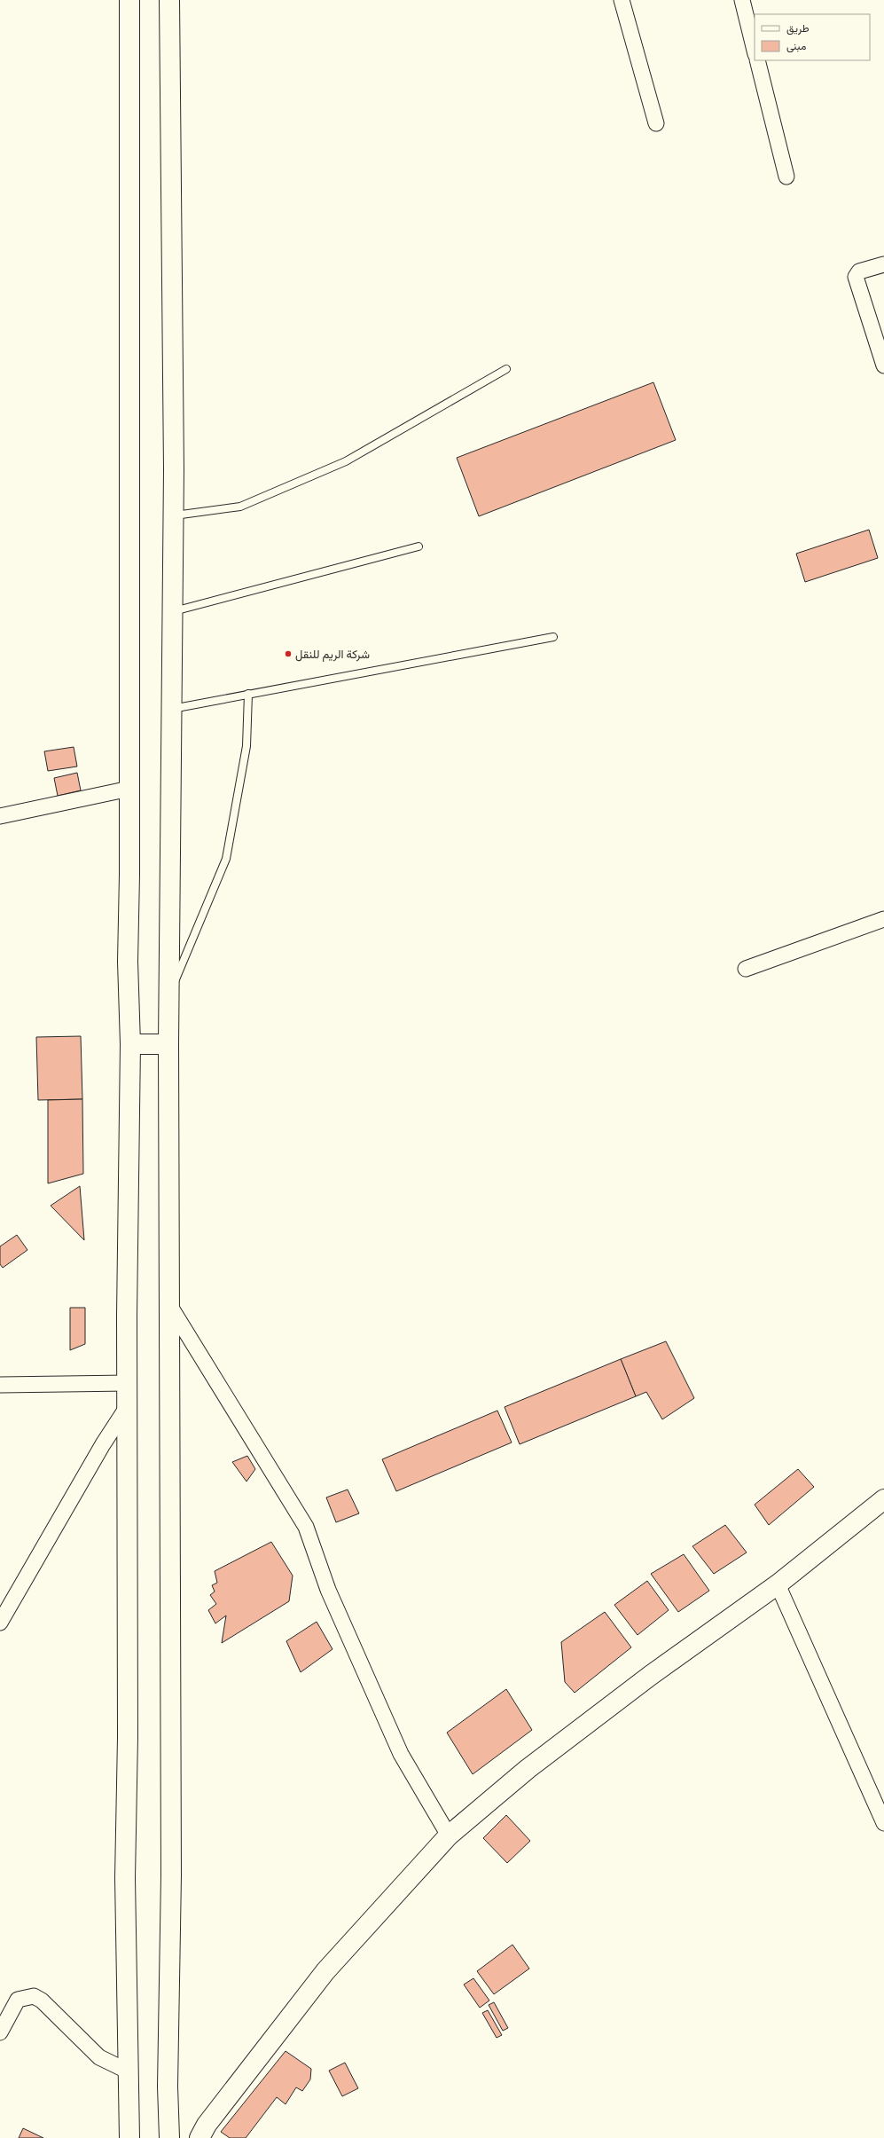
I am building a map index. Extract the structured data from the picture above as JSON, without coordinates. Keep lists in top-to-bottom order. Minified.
{"places":["شركة الريم للنقل"],"legend":["طريق","مبنى"]}
